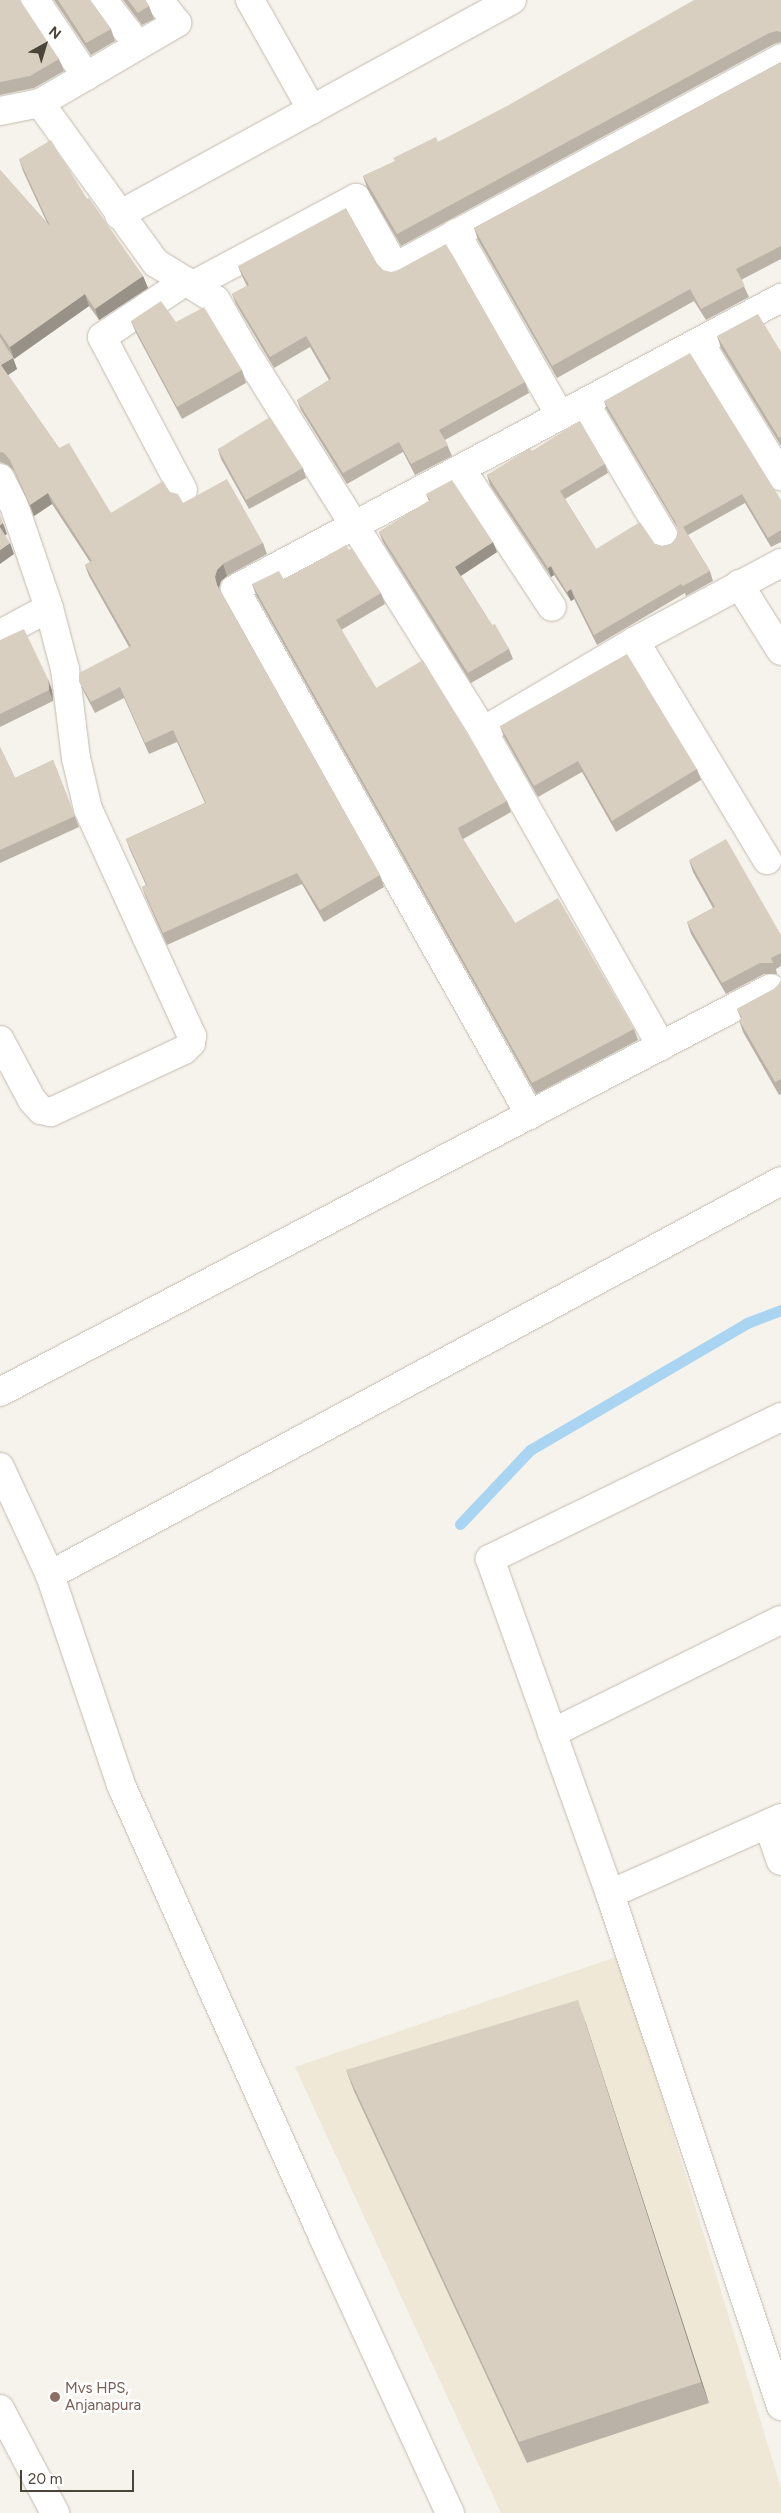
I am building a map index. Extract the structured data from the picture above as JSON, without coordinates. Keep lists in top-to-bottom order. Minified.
{"places":["Mvs HPS, Anjanapura"],"scale_bar":"20 m","north":"top right"}
